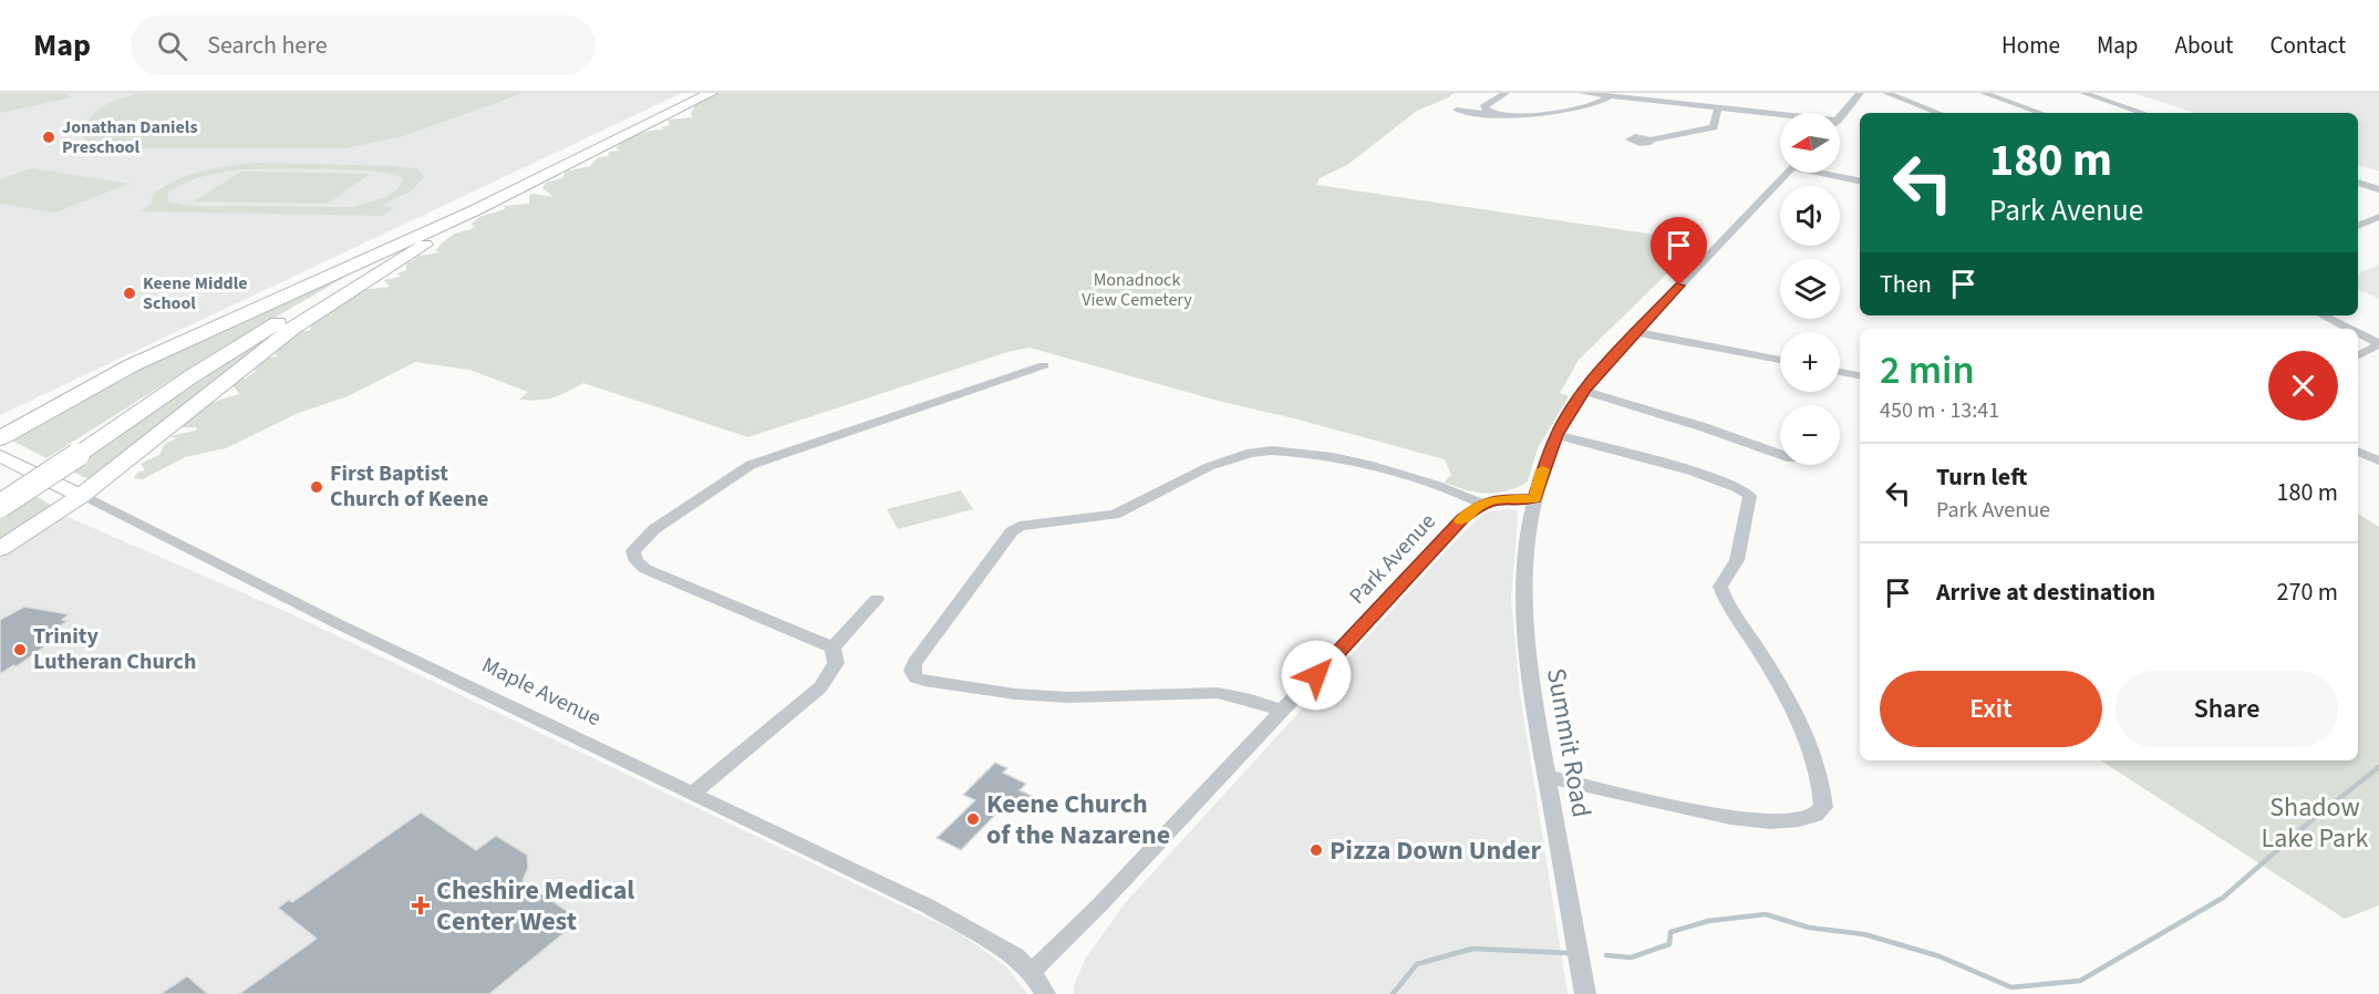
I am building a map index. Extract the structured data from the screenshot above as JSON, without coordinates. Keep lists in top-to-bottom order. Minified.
{"streets":{"main road":["Maple Avenue"],"street":["Park Avenue","Summit Road"]},"crossings":[["Park Avenue","Maple Avenue"]],"parks":["Monadnock View Cemetery","Shadow Lake Park"],"places":{"other":["Jonathan Daniels Preschool","Keene Middle School","First Baptist Church of Keene","Trinity Lutheran Church","Keene Church of the Nazarene","Pizza Down Under"],"health":["Cheshire Medical Center West"]},"north":"left","page":{"header":"Map","search":"Search here","nav":["Home","Map","About","Contact"],"map_buttons":["+","−"],"turn":["180 m","Park Avenue"],"then":"Then","heading":["2 min","450 m · 13:41"],"list":[{"name":"Turn left","note":"Park Avenue","value":"180 m"},{"name":"Arrive at destination","value":"270 m"}],"buttons":["Exit","Share"]}}
